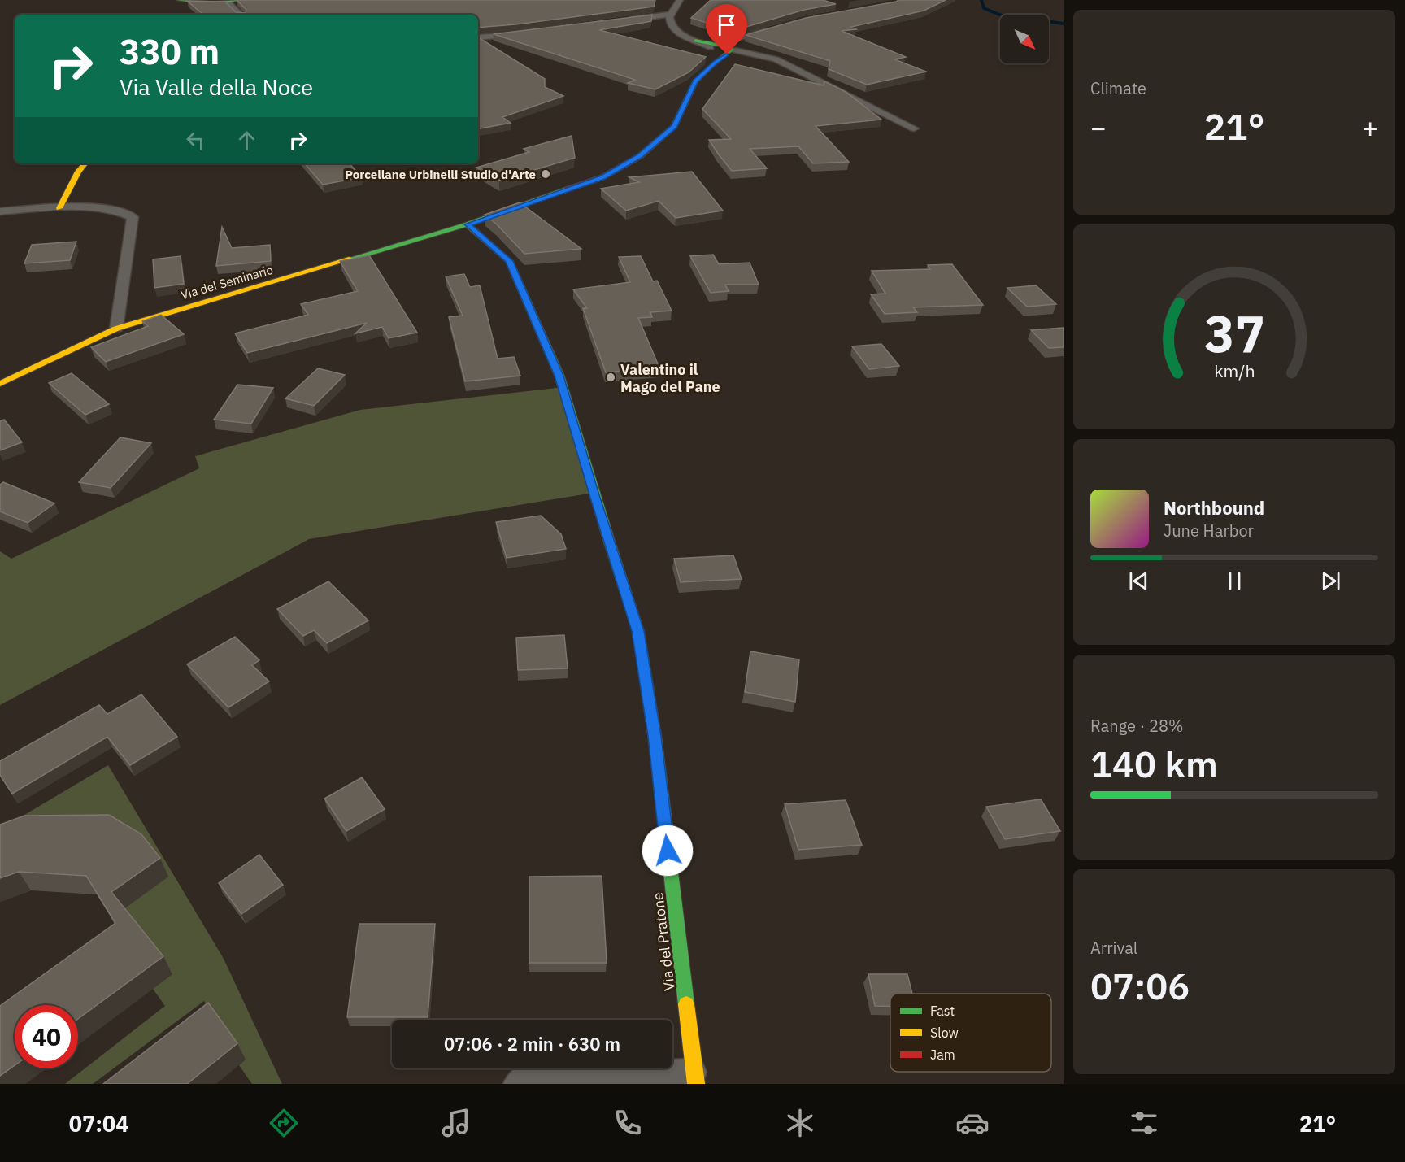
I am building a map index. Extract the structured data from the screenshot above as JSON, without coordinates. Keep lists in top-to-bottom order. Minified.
{"streets":{"street":["Via del Seminario","Via del Pratone"]},"crossings":[["Via del Seminario","Via del Pratone"]],"places":["Porcellane Urbinelli Studio d'Arte","Valentino il Mago del Pane"],"legend":["Fast","Slow","Jam"],"north":"bottom right","page":{"tile":["Climate",["Range · 28%","140 km"],["Arrival","07:06"]],"turn":["330 m","Via Valle della Noce"],"heat":["−","21°","+"],"song":["Northbound","June Harbor"],"limit":"40","trip":"07:06 · 2 min · 630 m","tabs":["07:04","21°"],"gauge":["37","km/h"]}}
